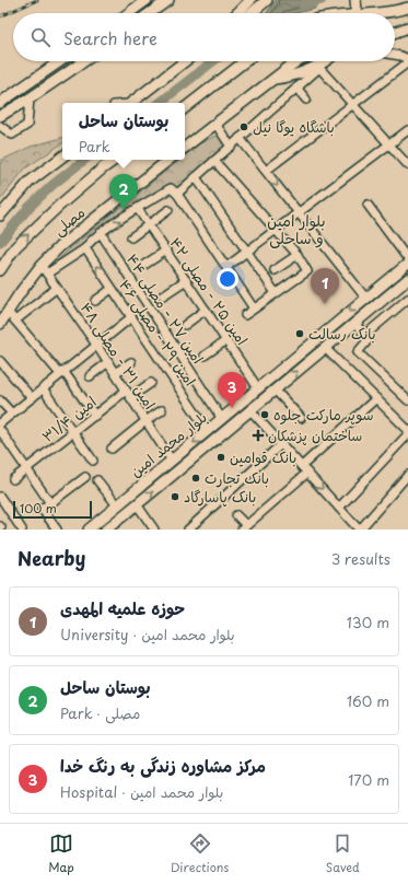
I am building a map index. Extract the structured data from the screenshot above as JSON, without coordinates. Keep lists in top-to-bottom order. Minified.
{"streets":{"main road":["مصلی","بلوار محمد امین"],"street":["امین ۲۵ - مصلی ۴۲","امین ۲۷ - مصلی ۴۴","امین ۲۹ - مصلی ۴۶","امین ۳۱ - مصلی ۴۸","امین ۳۱/۴"]},"crossings":[["مصلی","امین ۳۱ - مصلی ۴۸"],["امین ۲۵ - مصلی ۴۲","بلوار محمد امین"],["امین ۲۷ - مصلی ۴۴","بلوار محمد امین"],["امین ۲۹ - مصلی ۴۶","بلوار محمد امین"],["امین ۳۱ - مصلی ۴۸","امین ۳۱/۴"],["امین ۳۱ - مصلی ۴۸","بلوار محمد امین"]],"districts":["بلوار امین و ساحلی"],"places":{"other":["باشگاه یوگا نیل","بانک رسالت","سوپر مارکت جلوه","بانک قوامین","بانک تجارت","بانک پاسارگاد"],"health":["ساختمان پزشکان"]},"scale_bar":"100 m","page":{"search":"Search here","popup":["بوستان ساحل","Park"],"pins":["2","1","3"],"scale":"100 m","heading":["Nearby","3 results"],"list":[{"mark":"1","name":"حوزه علمیه المهدی","note":"University · بلوار محمد امین","value":"130 m"},{"mark":"2","name":"بوستان ساحل","note":"Park · مصلی","value":"160 m"},{"mark":"3","name":"مرکز مشاوره زندگی به رنگ خدا","note":"Hospital · بلوار محمد امین","value":"170 m"}],"nav":["Map","Directions","Saved"]}}
